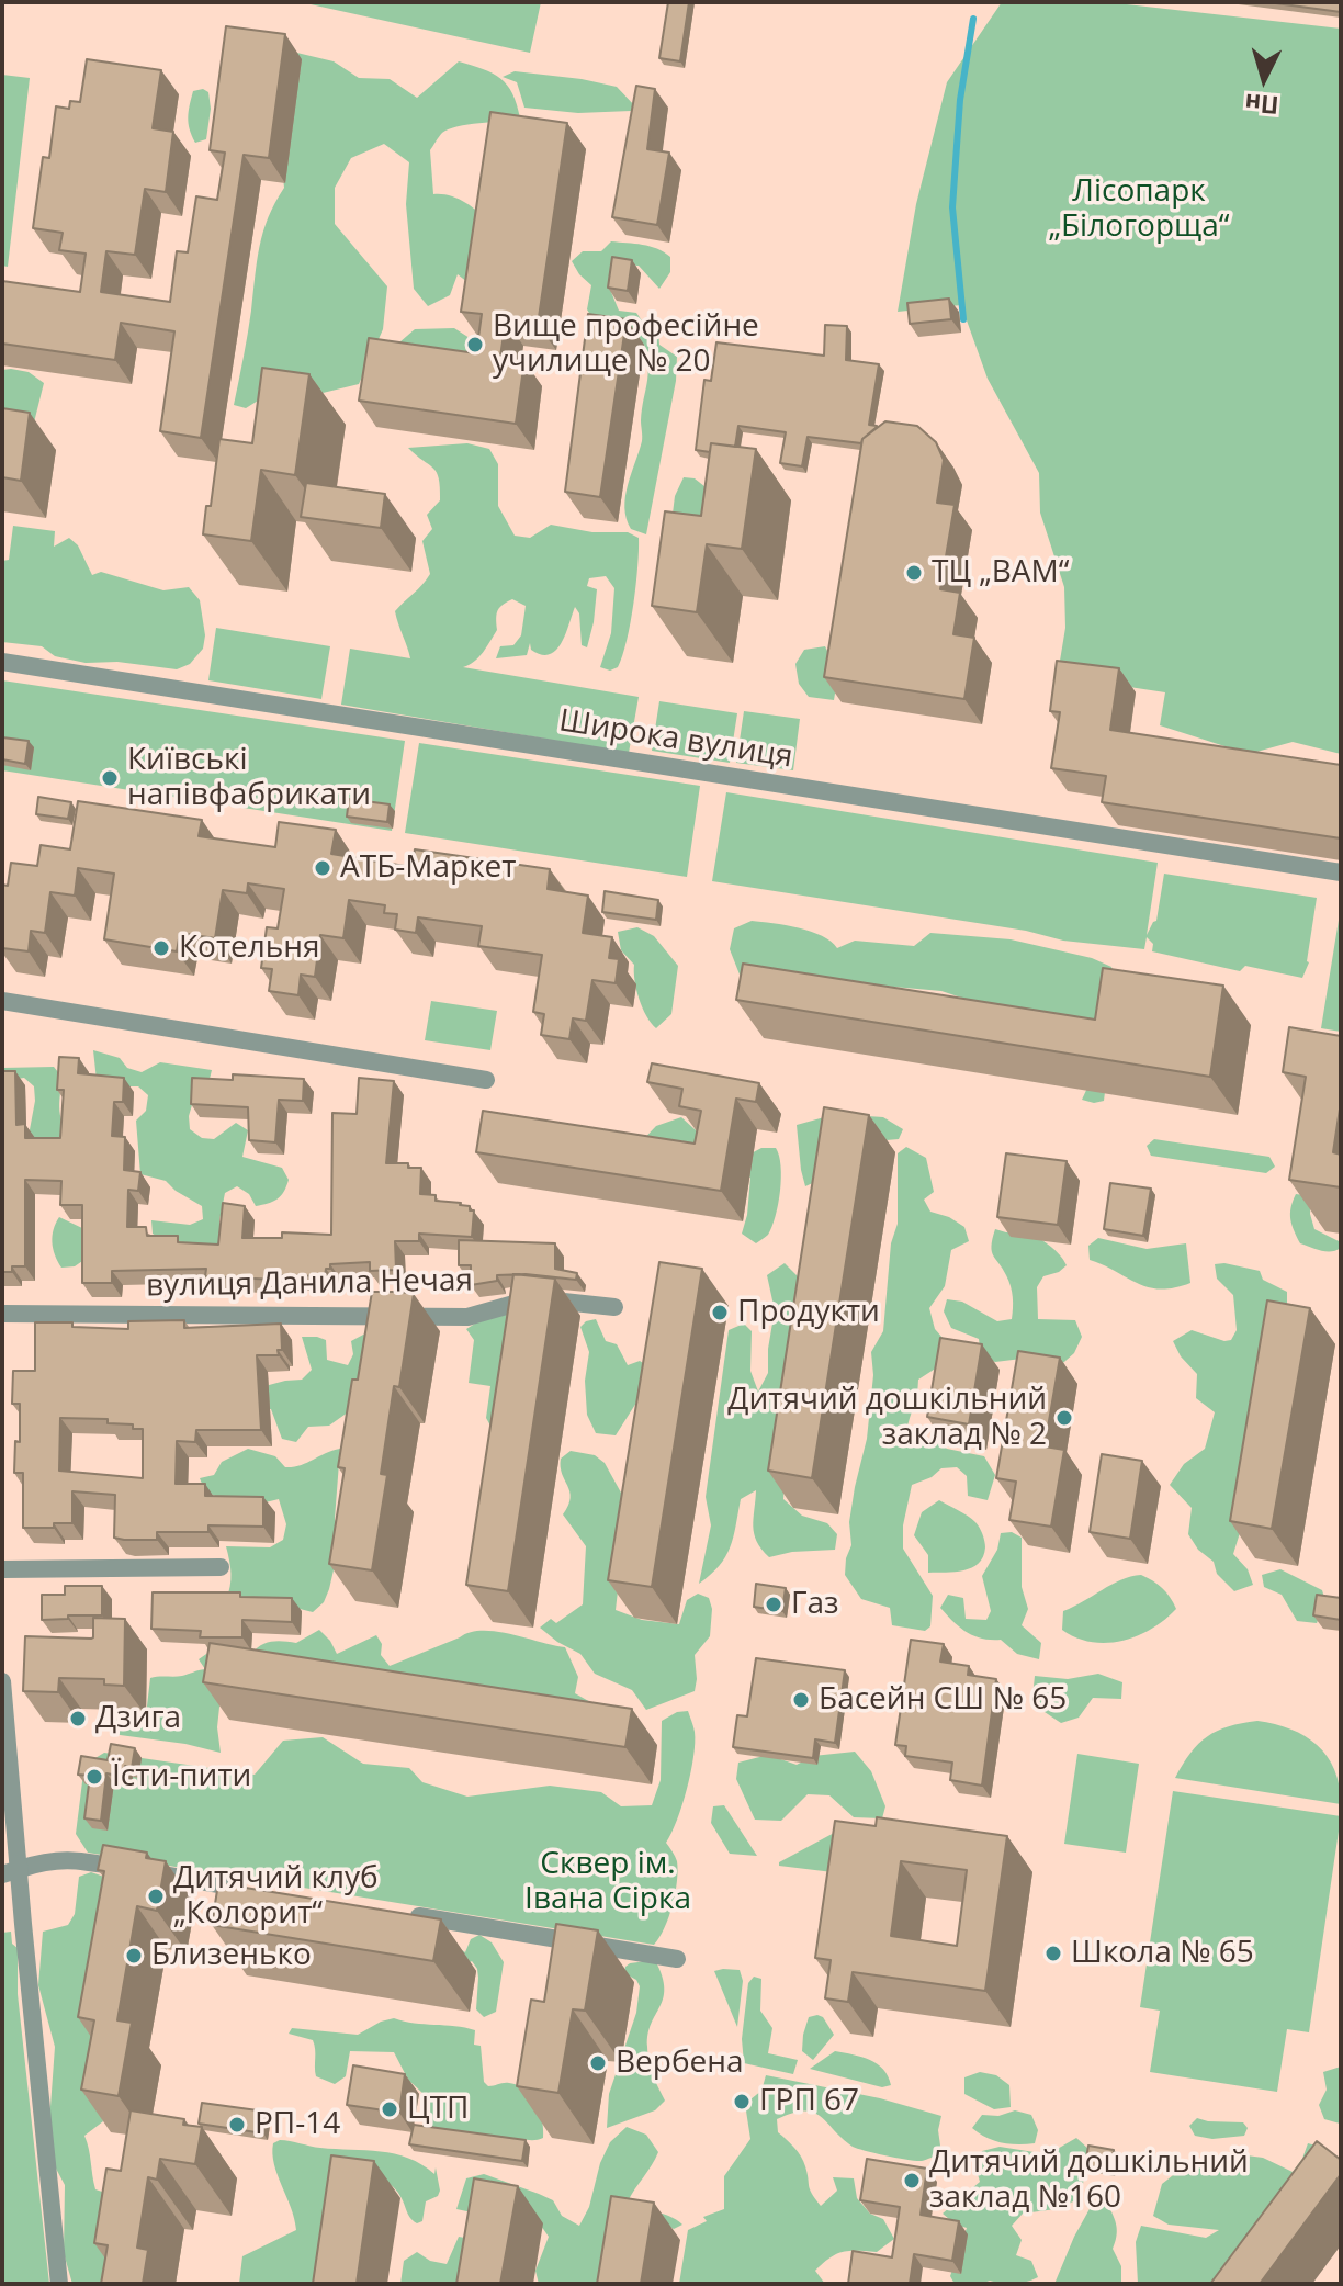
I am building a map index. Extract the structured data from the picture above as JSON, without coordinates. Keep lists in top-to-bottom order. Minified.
{"streets":{"street":["Широка вулиця","вулиця Данила Нечая"]},"parks":["Лісопарк „Білогорща“","Сквер ім. Івана Сірка"],"places":["Вище професійне училище № 20","ТЦ „ВАМ“","Київські напівфабрикати","АТБ-Маркет","Котельня","Продукти","Дитячий дошкільний заклад № 2","Газ","Басейн СШ № 65","Дзига","Їсти-пити","Дитячий клуб „Колорит“","Школа № 65","Близенько","Вербена","ГРП 67","ЦТП","РП-14","Дитячий дошкільний заклад №160"],"north":"bottom"}
